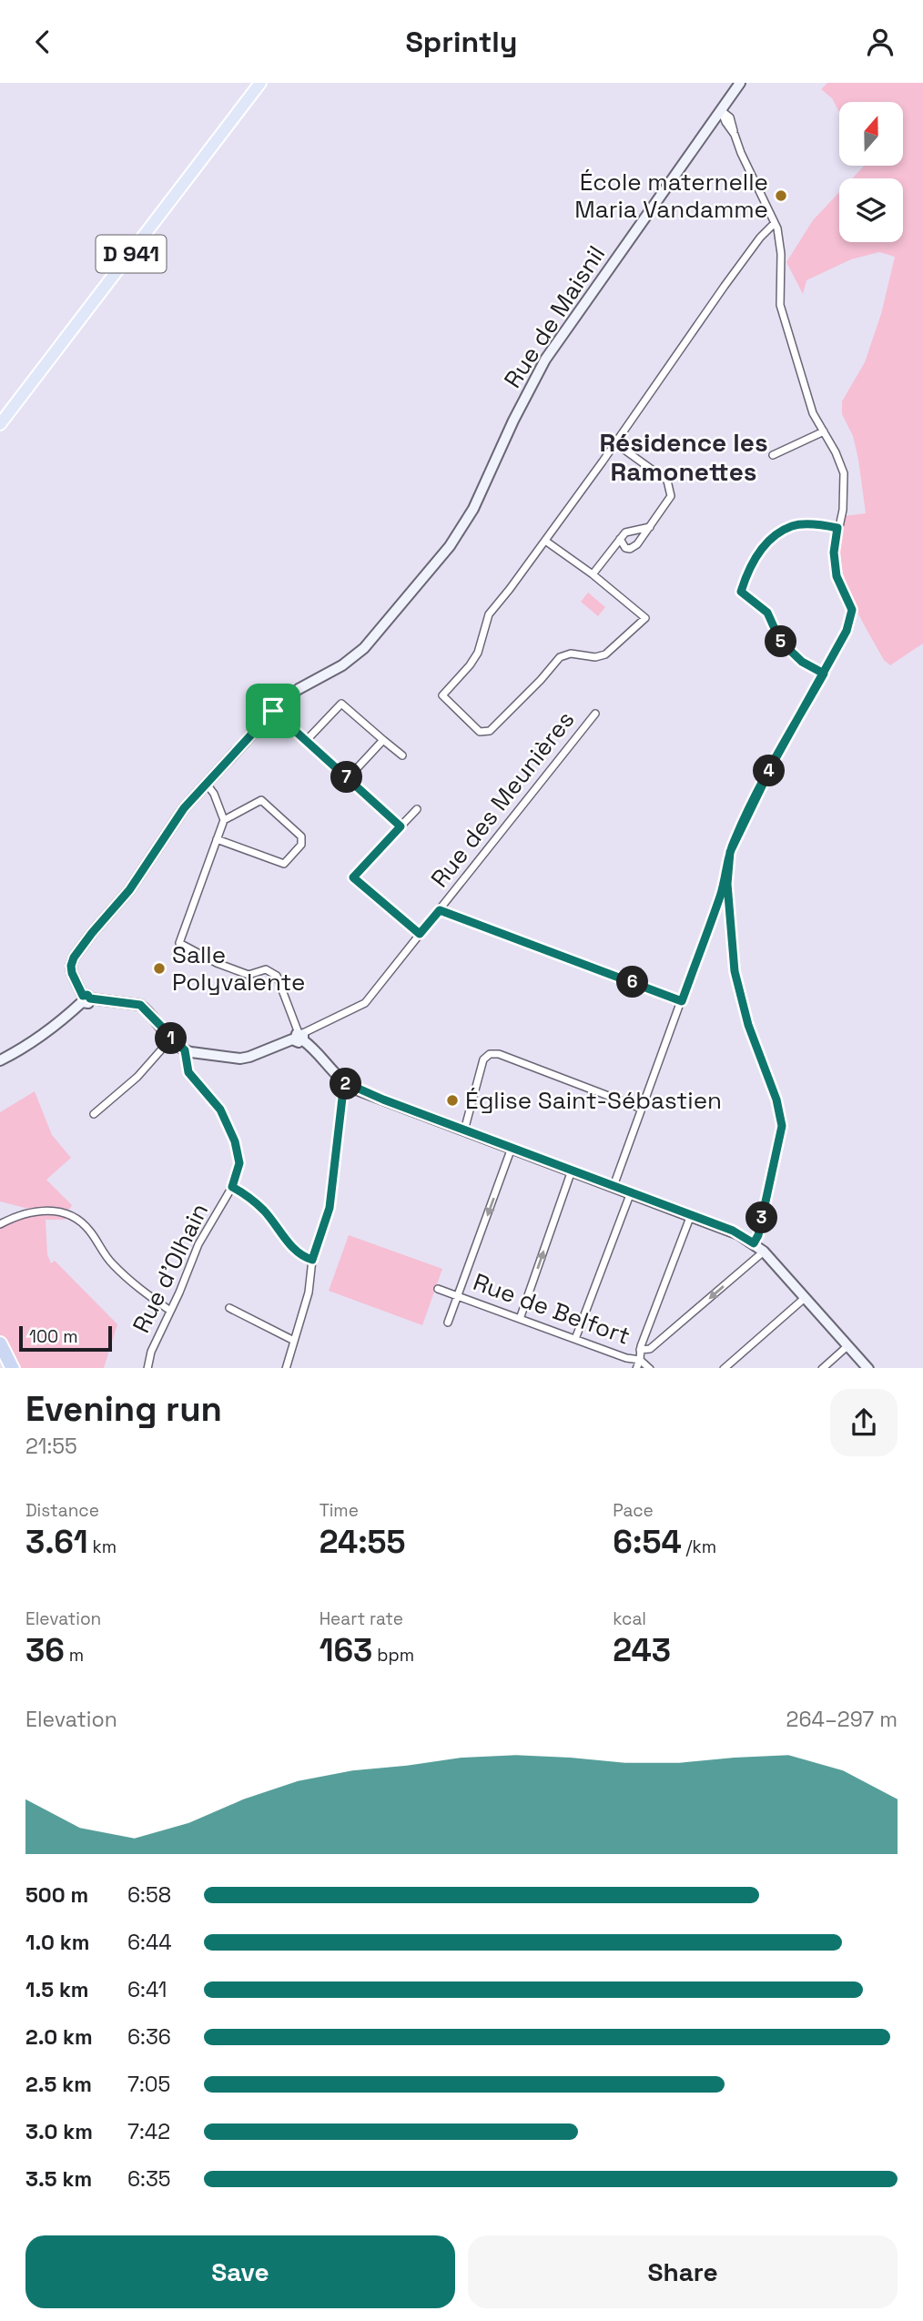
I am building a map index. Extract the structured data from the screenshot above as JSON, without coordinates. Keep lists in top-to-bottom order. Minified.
{"streets":{"main road":["D 941"],"street":["Rue de Maisnil","Rue des Meunières","Rue d'Olhain","Rue de Belfort"]},"districts":["Résidence les Ramonettes"],"places":["École maternelle Maria Vandamme","Salle Polyvalente","Église Saint-Sébastien"],"scale_bar":"100 m","north":"top","page":{"header":"Sprintly","pins":["5","4","7","6","1","2","3"],"scale":"100 m","heading":["Evening run","21:55"],"stats":[["Distance","3.61 km"],["Time","24:55"],["Pace","6:54 /km"],["Elevation","36 m"],["Heart rate","163 bpm"],["kcal","243"]],"chart":["Elevation","264–297 m"],"list":[{"name":"500 m","note":"6:58"},{"name":"1.0 km","note":"6:44"},{"name":"1.5 km","note":"6:41"},{"name":"2.0 km","note":"6:36"},{"name":"2.5 km","note":"7:05"},{"name":"3.0 km","note":"7:42"},{"name":"3.5 km","note":"6:35"}],"buttons":["Save","Share"]}}
